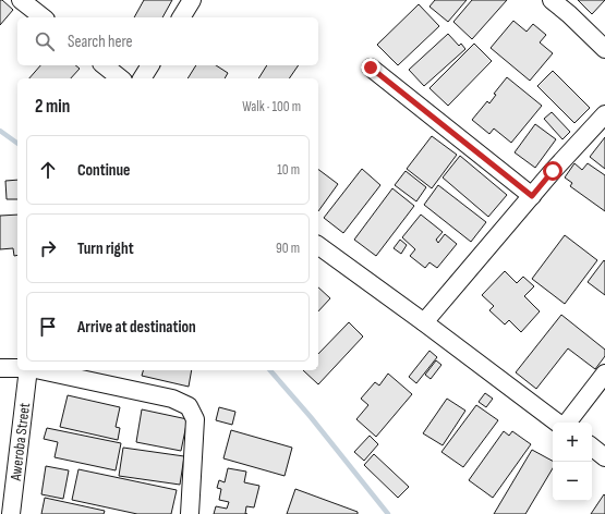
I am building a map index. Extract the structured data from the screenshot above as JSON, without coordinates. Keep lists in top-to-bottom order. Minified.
{"streets":{"street":["Aweroba Street"]},"page":{"search":"Search here","heading":["2 min","Walk · 100 m"],"list":[["Continue","10 m"],["Turn right","90 m"],"Arrive at destination"],"map_buttons":["+","−"]}}
